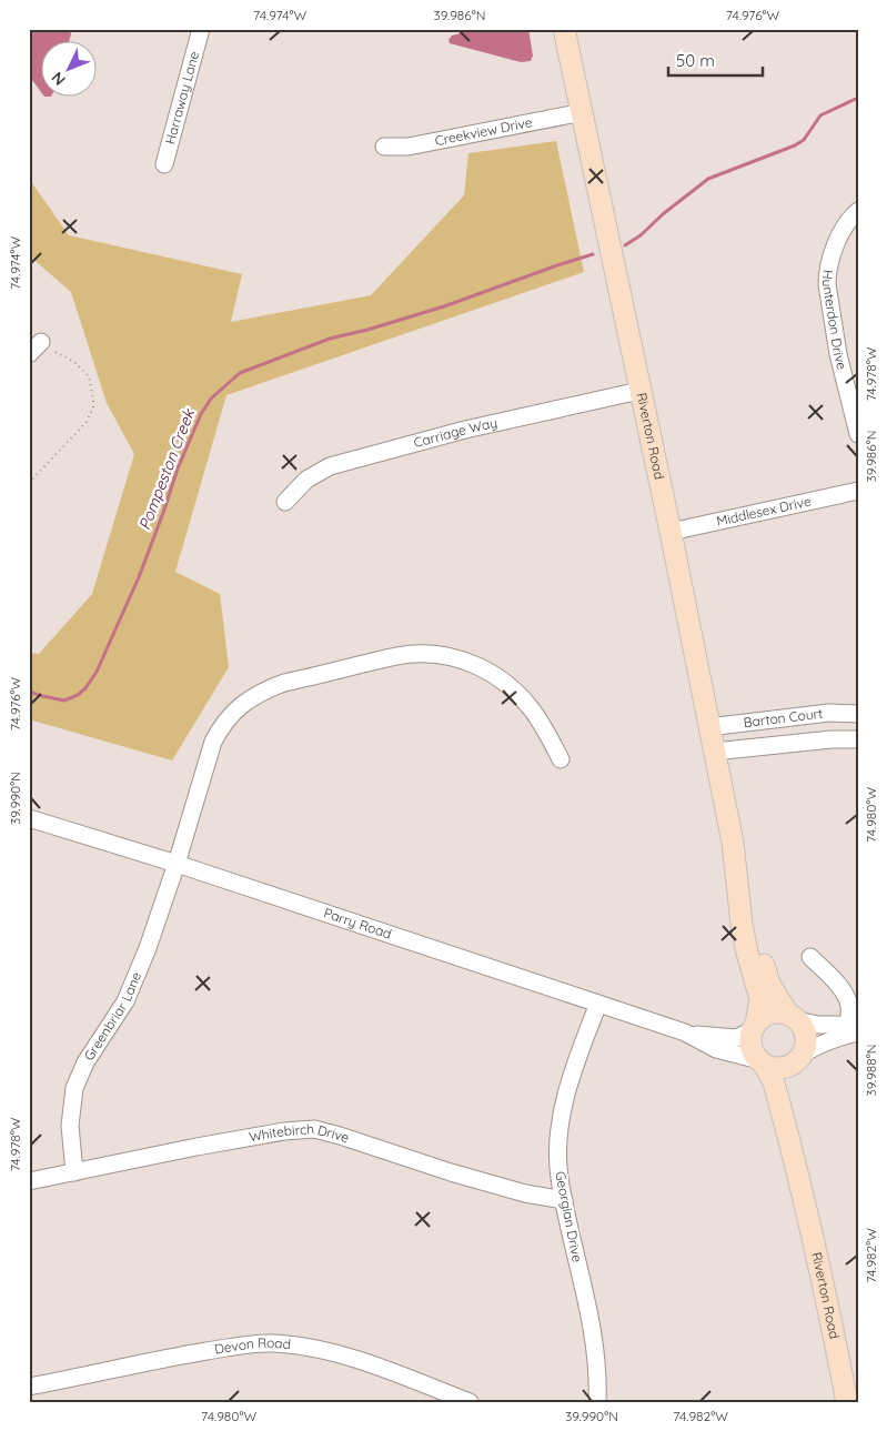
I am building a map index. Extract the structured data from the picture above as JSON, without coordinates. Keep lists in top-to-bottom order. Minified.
{"streets":{"main road":["Riverton Road"],"street":["Harraway Lane","Creekview Drive","Hunterdon Drive","Carriage Way","Middlesex Drive","Barton Court","Parry Road","Greenbriar Lane","Whitebirch Drive","Georgian Drive","Devon Road"]},"crossings":[["Creekview Drive","Riverton Road"],["Carriage Way","Riverton Road"],["Riverton Road","Middlesex Drive"],["Riverton Road","Barton Court"],["Riverton Road","Parry Road"],["Parry Road","Greenbriar Lane"],["Parry Road","Georgian Drive"],["Greenbriar Lane","Whitebirch Drive"],["Whitebirch Drive","Georgian Drive"]],"water":["Pompeston Creek"],"scale_bar":"50 m","north":"bottom left","coordinates":["74.974°W","39.986°N","74.976°W","74.978°W","39.990°N","74.980°W","39.988°N","74.982°W"]}
